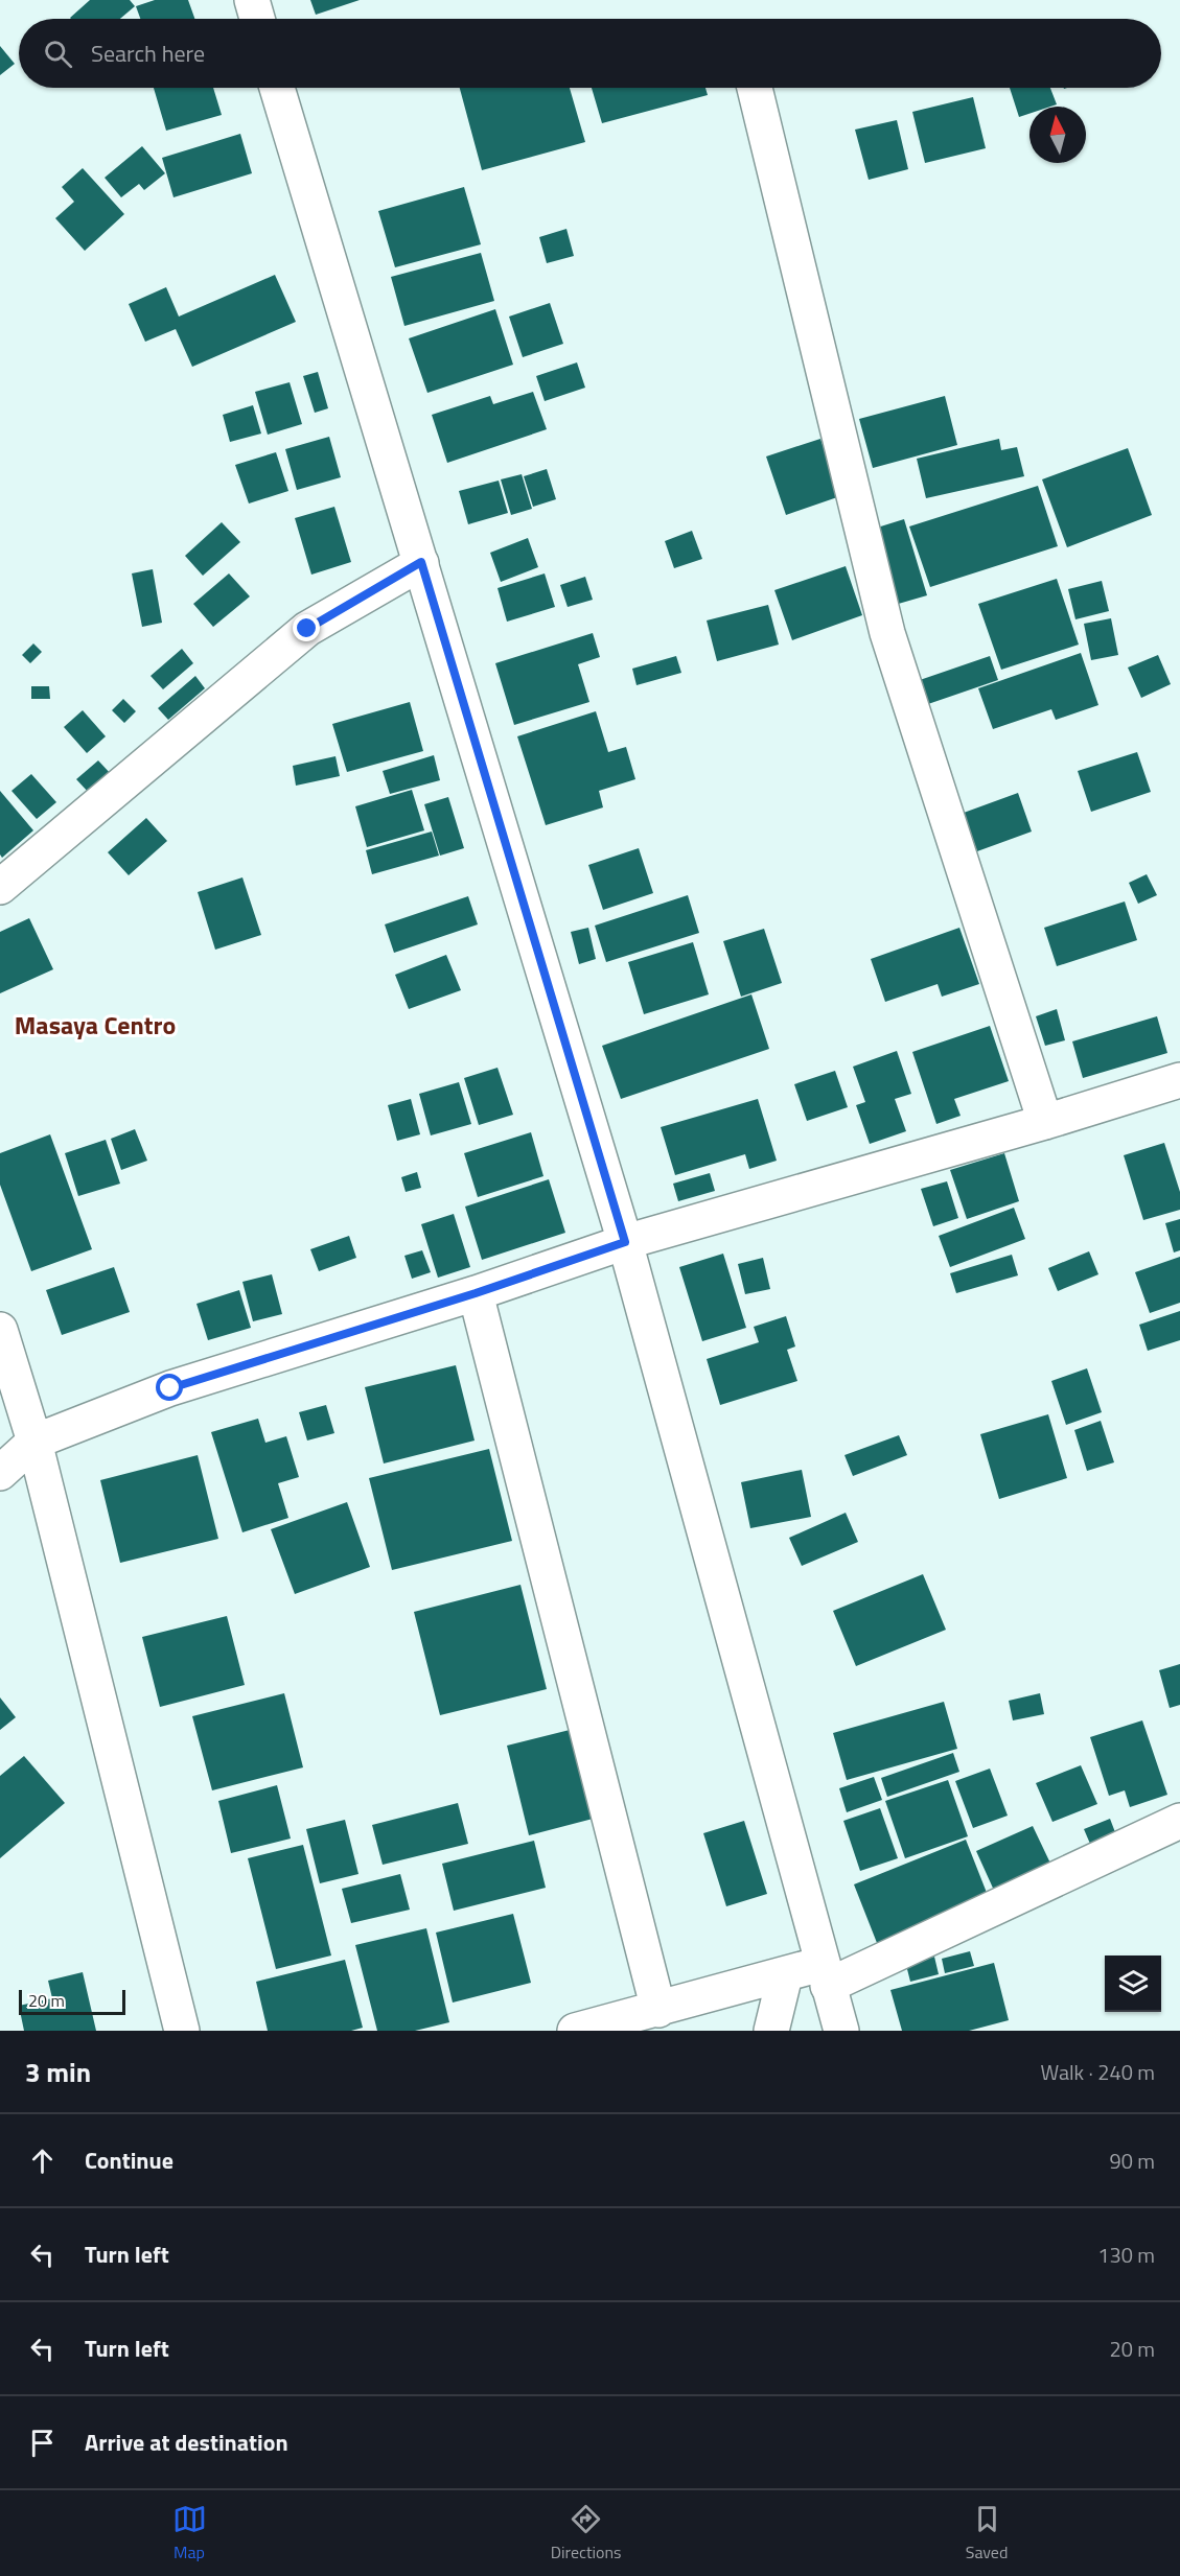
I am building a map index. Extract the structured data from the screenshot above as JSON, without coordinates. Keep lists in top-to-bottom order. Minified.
{"districts":["Masaya Centro"],"scale_bar":"20 m","north":"top","page":{"search":"Search here","scale":"20 m","heading":["3 min","Walk · 240 m"],"list":[["Continue","90 m"],["Turn left","130 m"],["Turn left","20 m"],"Arrive at destination"],"nav":["Map","Directions","Saved"]}}
